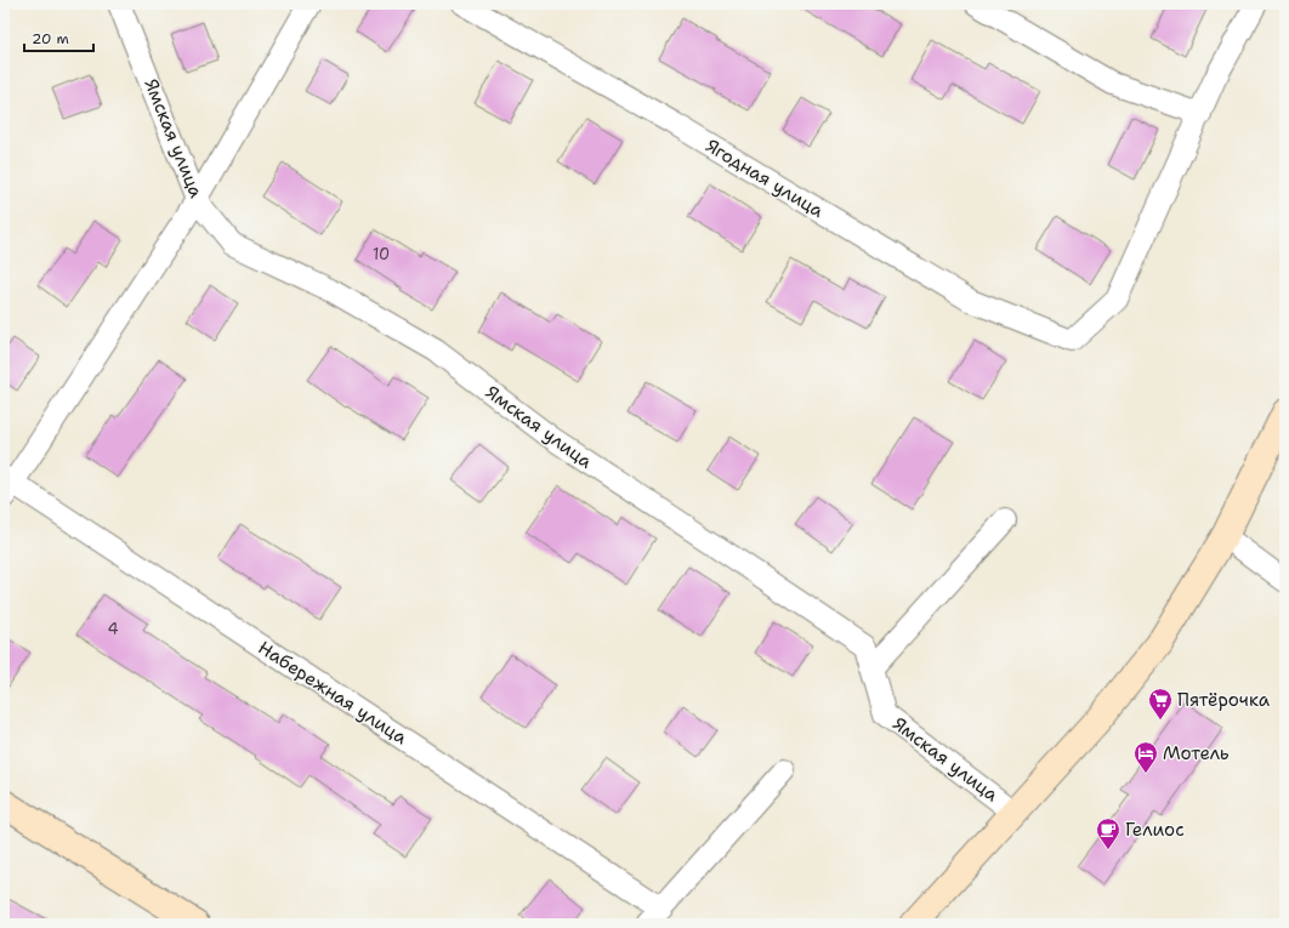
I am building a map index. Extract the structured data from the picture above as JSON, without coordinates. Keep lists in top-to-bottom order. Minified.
{"streets":{"street":["Ямская улица","Ягодная улица","Набережная улица"]},"places":{"supermarket":["Пятёрочка"],"hotel":["Мотель"],"cafe":["Гелиос"]},"house_numbers":["10","4"],"scale_bar":"20 m"}
